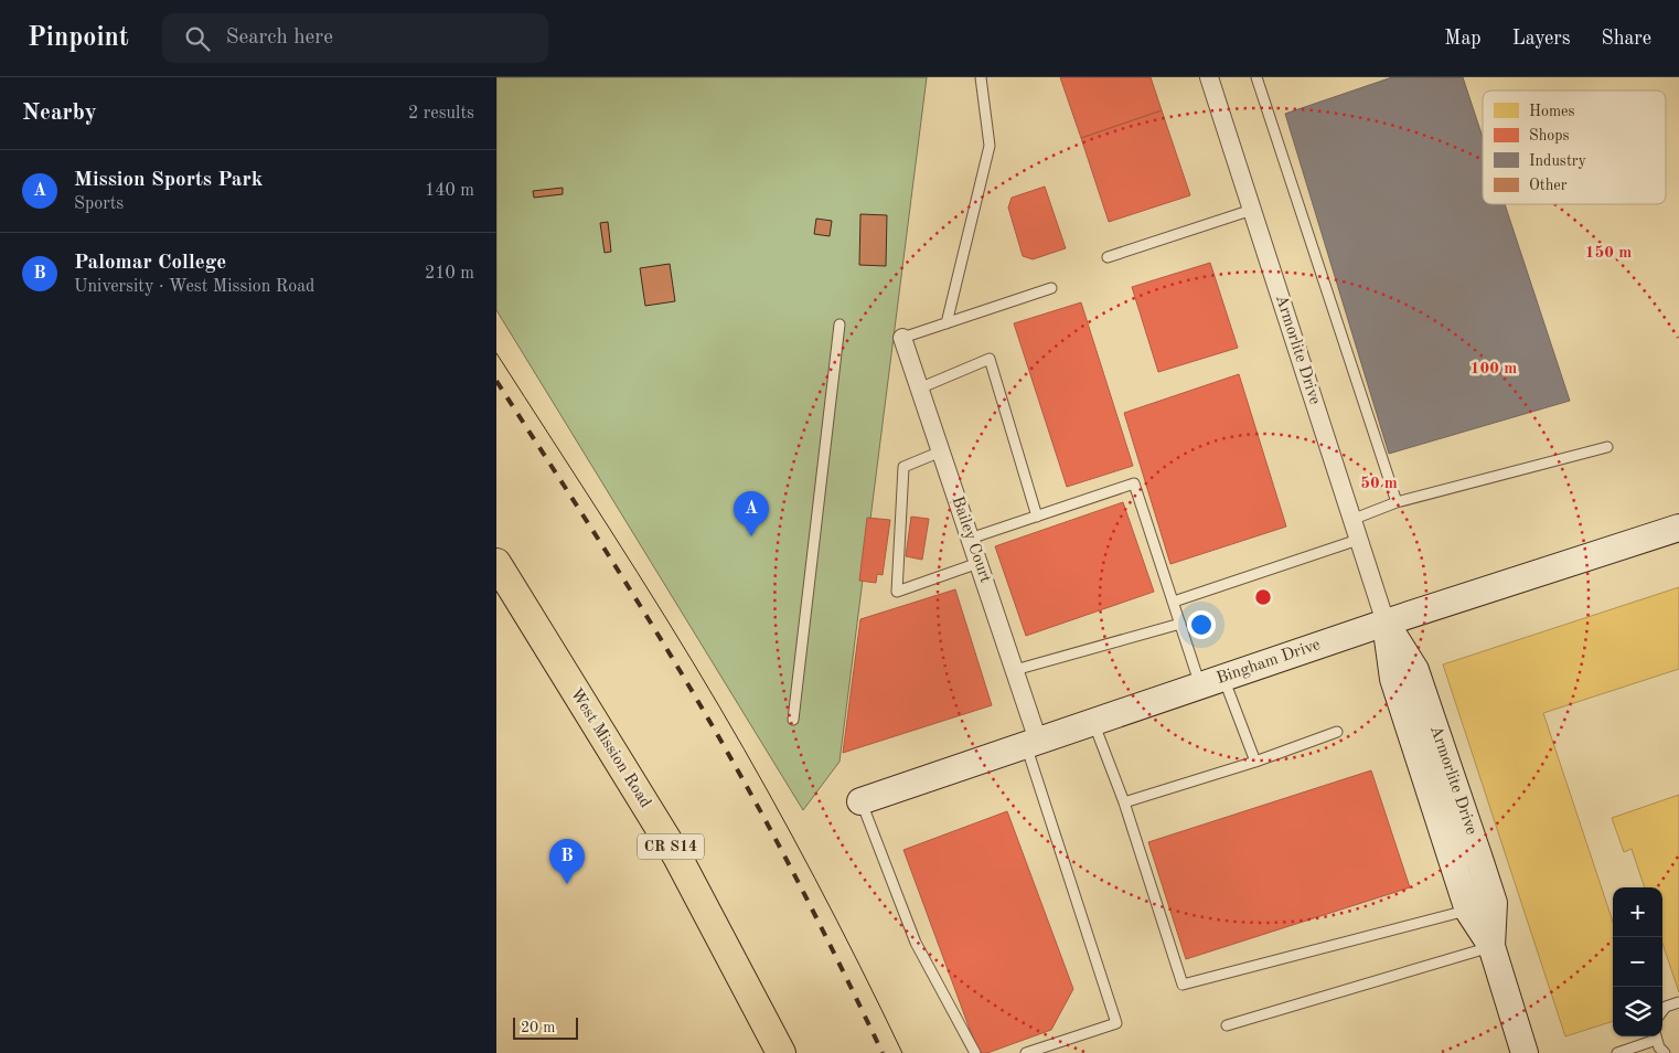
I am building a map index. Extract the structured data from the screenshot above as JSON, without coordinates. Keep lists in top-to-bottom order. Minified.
{"streets":{"main road":["West Mission Road","CR S14"],"street":["Armorlite Drive","Bailey Court","Bingham Drive"]},"crossings":[["Armorlite Drive","Bingham Drive"],["Bailey Court","Bingham Drive"]],"legend":["Homes","Shops","Industry","Other"],"scale_bar":"20 m","page":{"header":"Pinpoint","search":"Search here","nav":["Map","Layers","Share"],"heading":["Nearby","2 results"],"list":[{"mark":"A","name":"Mission Sports Park","note":"Sports","value":"140 m"},{"mark":"B","name":"Palomar College","note":"University · West Mission Road","value":"210 m"}],"pins":["A","B"],"map_buttons":["+","−"],"scale":"20 m"},"rings":["150 m","100 m","50 m"]}
